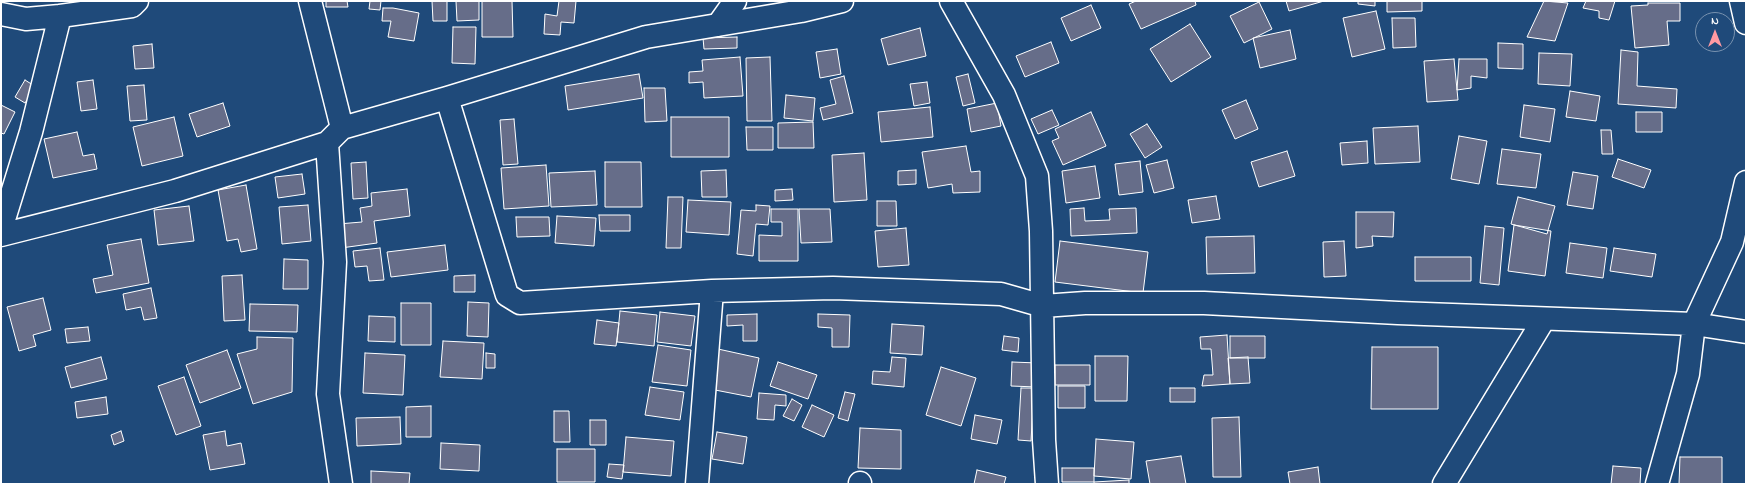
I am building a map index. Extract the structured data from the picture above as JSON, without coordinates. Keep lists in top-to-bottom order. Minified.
{"north":"top"}
